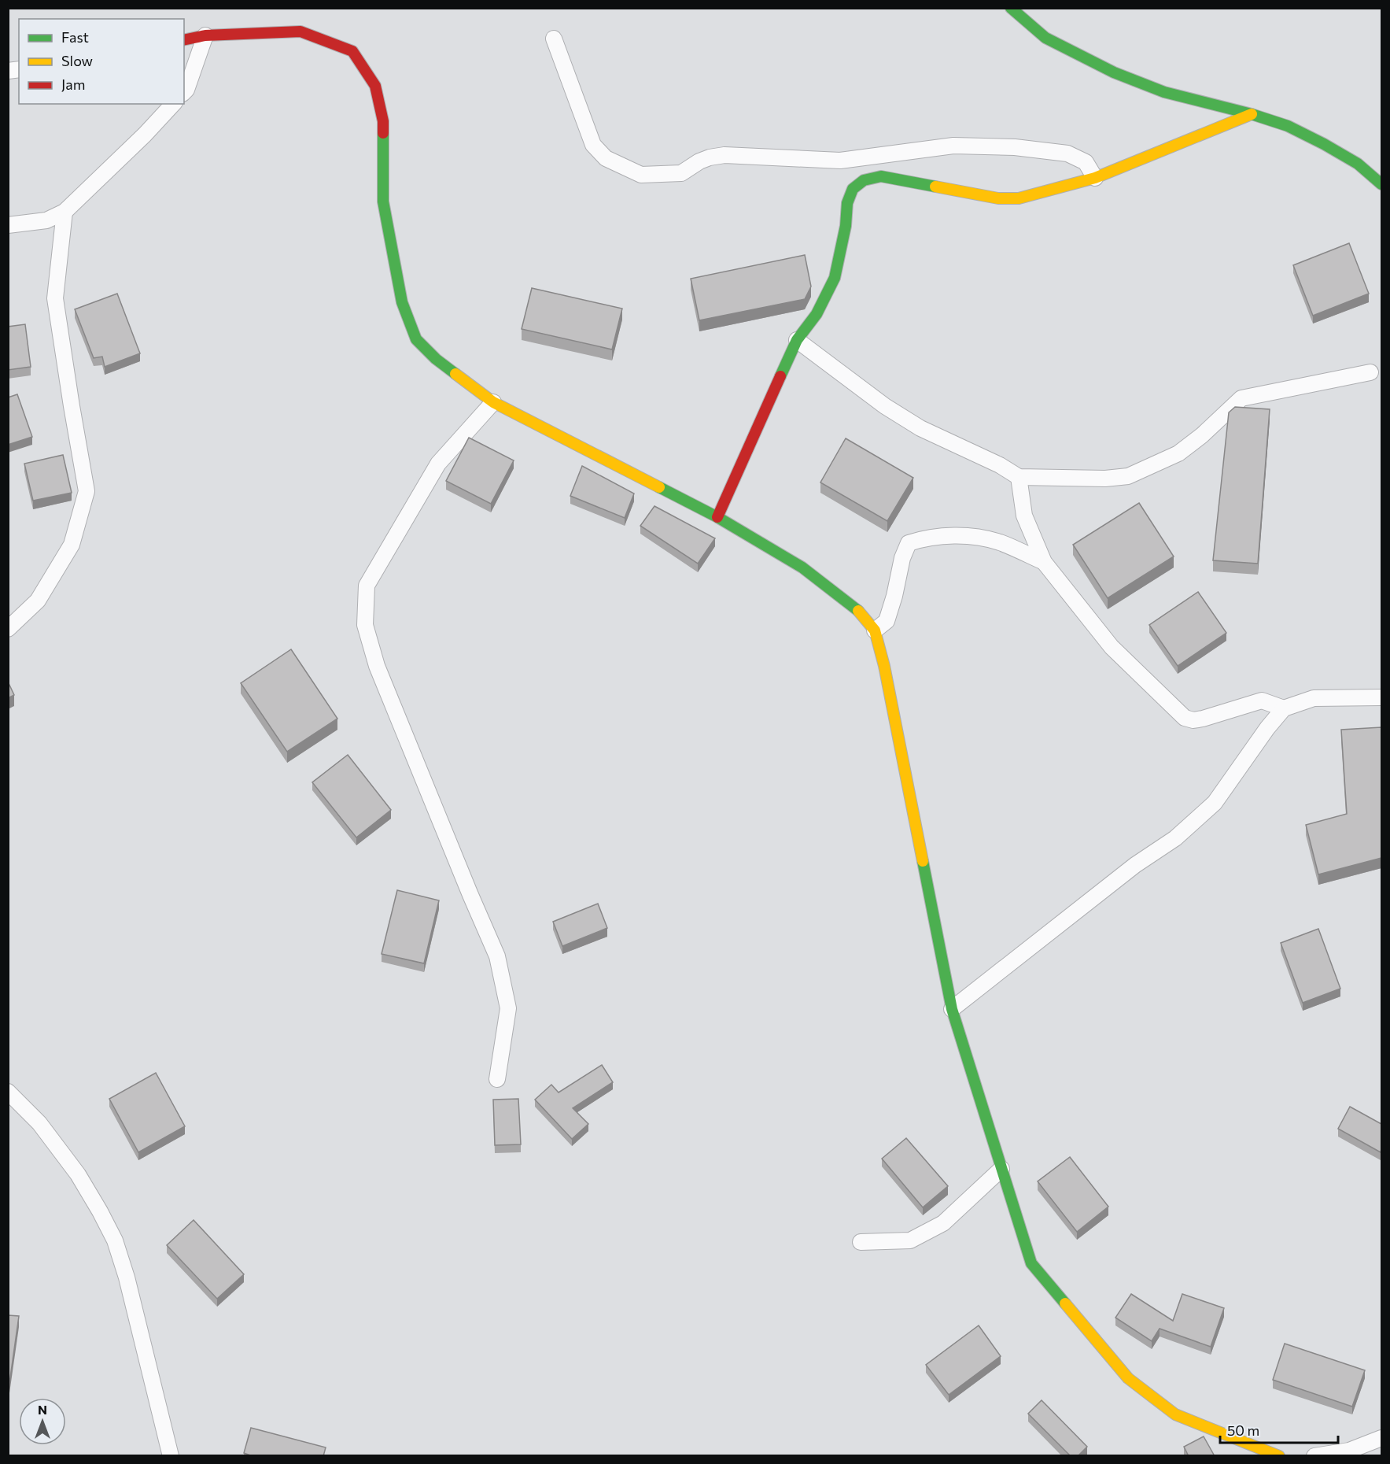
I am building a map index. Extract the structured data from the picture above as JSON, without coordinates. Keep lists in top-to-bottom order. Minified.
{"legend":["Fast","Slow","Jam"],"scale_bar":"50 m","north":"top"}
